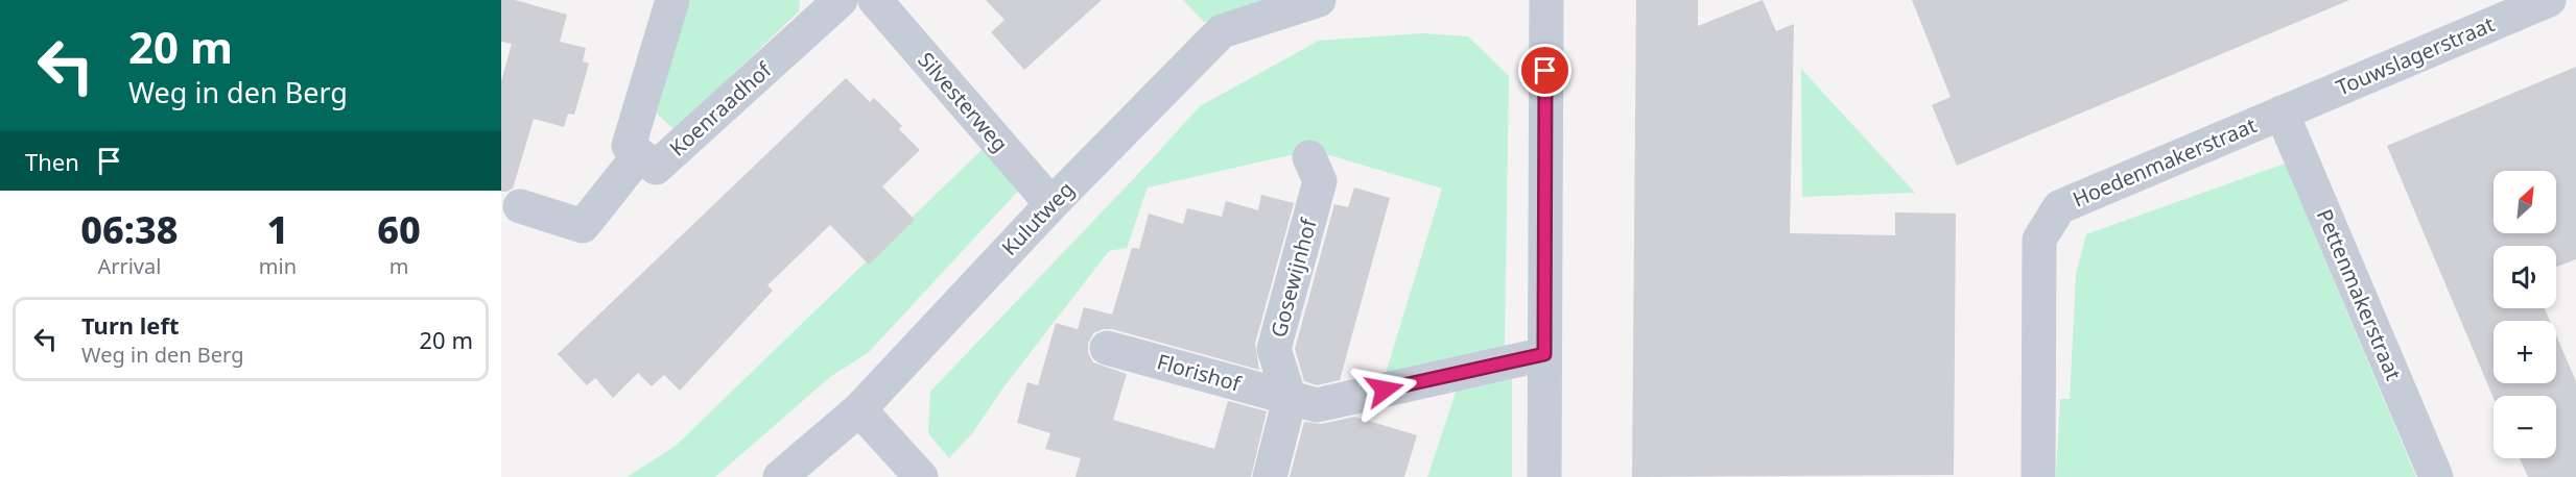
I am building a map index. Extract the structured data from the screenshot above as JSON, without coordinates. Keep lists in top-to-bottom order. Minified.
{"streets":{"street":["Touwslagerstraat","Silvesterweg","Koenraadhof","Hoedenmakerstraat","Kulutweg","Gosewijnhof","Pettenmakerstraat","Florishof"]},"crossings":[["Touwslagerstraat","Hoedenmakerstraat"],["Touwslagerstraat","Pettenmakerstraat"],["Silvesterweg","Kulutweg"],["Hoedenmakerstraat","Pettenmakerstraat"],["Gosewijnhof","Florishof"]],"north":"top right","page":{"turn":["20 m","Weg in den Berg"],"then":"Then","map_buttons":["+","−"],"eta":["06:38","Arrival","1","min","60","m"],"list":[{"name":"Turn left","note":"Weg in den Berg","value":"20 m"}]}}
